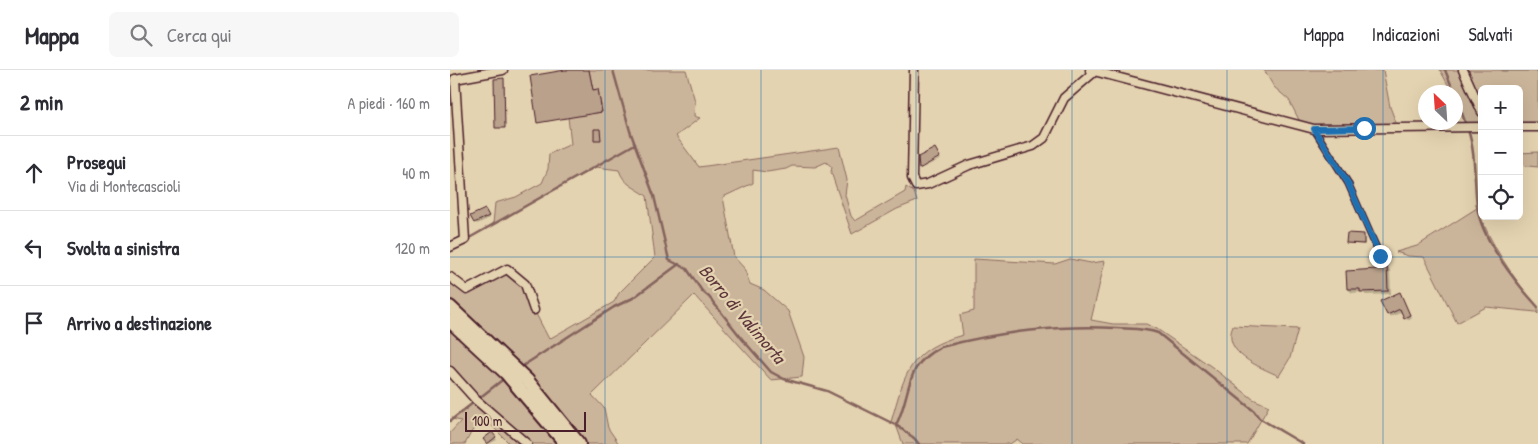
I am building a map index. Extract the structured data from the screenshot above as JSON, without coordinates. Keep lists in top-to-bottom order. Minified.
{"water":["Borro di Valimorta"],"scale_bar":"100 m","north":"top left","page":{"header":"Mappa","search":"Cerca qui","nav":["Mappa","Indicazioni","Salvati"],"heading":["2 min","A piedi · 160 m"],"map_buttons":["+","−"],"list":[["Prosegui","Via di Montecascioli","40 m"],["Svolta a sinistra","120 m"],"Arrivo a destinazione"],"scale":"100 m"}}
